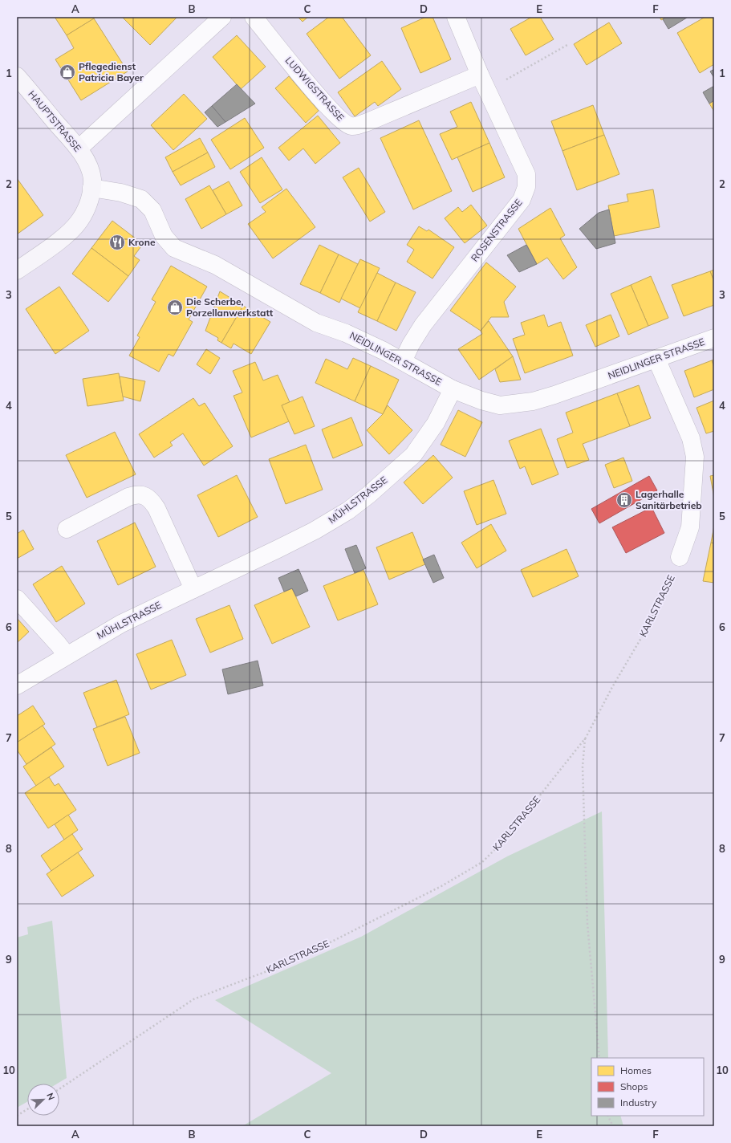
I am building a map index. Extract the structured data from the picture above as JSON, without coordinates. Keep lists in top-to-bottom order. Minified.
{"streets":{"main road":["HAUPTSTRASSE"],"street":["LUDWIGSTRASSE","ROSENSTRASSE","NEIDLINGER STRASSE","MÜHLSTRASSE"],"path":["KARLSTRASSE"]},"crossings":[["LUDWIGSTRASSE","ROSENSTRASSE"],["HAUPTSTRASSE","NEIDLINGER STRASSE"],["ROSENSTRASSE","NEIDLINGER STRASSE"],["NEIDLINGER STRASSE","MÜHLSTRASSE"]],"places":{"shop":["Pflegedienst Patricia Bayer","Die Scherbe, Porzellanwerkstatt"],"restaurant":["Krone"],"building":["Lagerhalle Sanitärbetrieb"]},"legend":["Homes","Shops","Industry"],"north":"top right","grid":{"columns":["A","B","C","D","E","F"],"rows":["1","2","3","4","5","6","7","8","9","10"]}}
